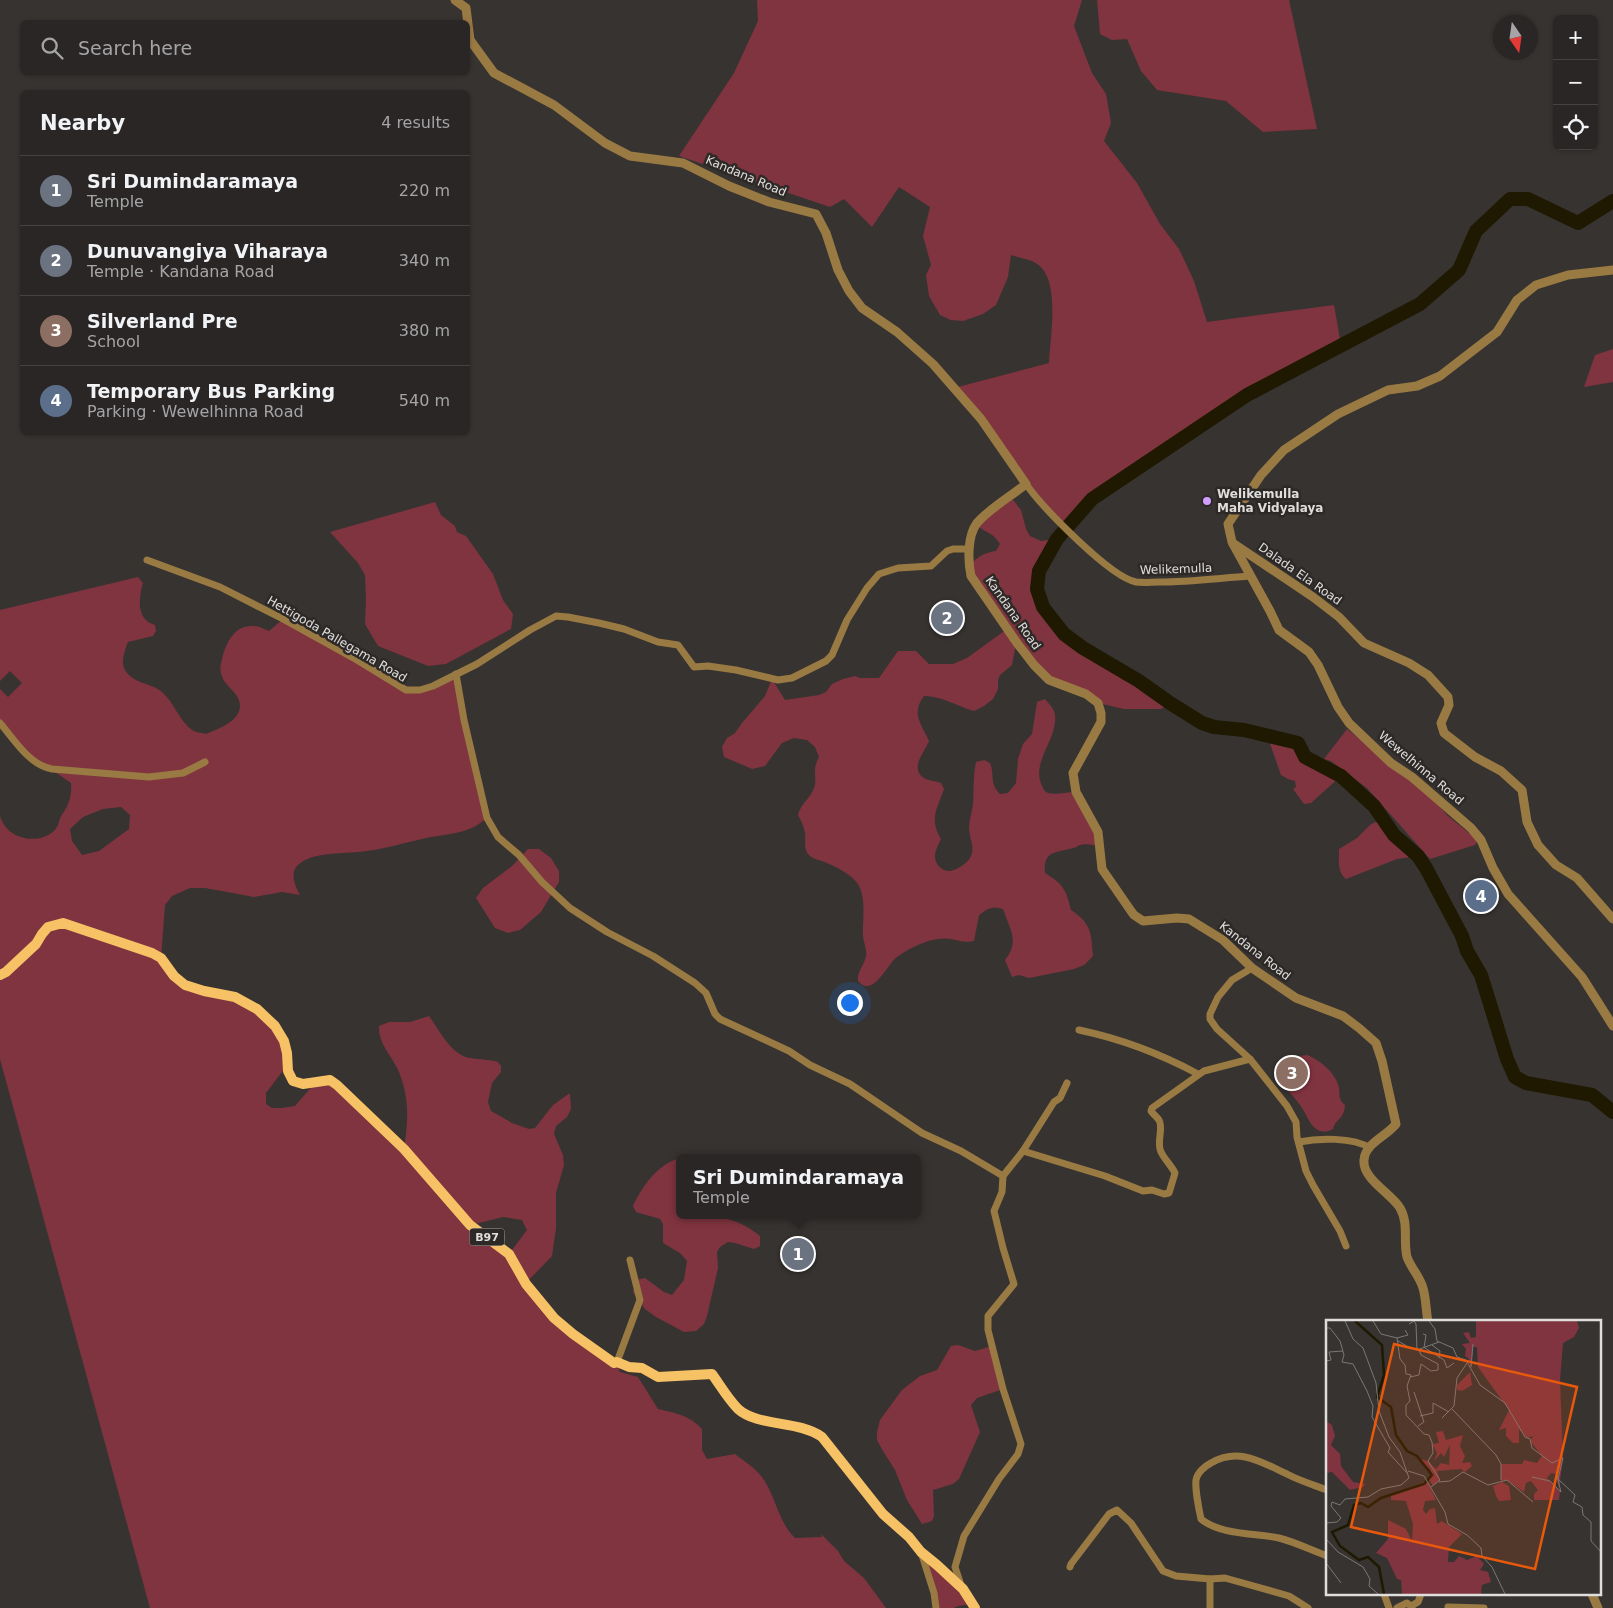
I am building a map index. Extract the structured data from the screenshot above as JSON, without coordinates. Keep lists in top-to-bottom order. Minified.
{"streets":{"main road":["B97"],"street":["Kandana Road","Welikemulla","Dalada Ela Road","Hettigoda Pallegama Road","Wewelhinna Road"]},"crossings":[["Kandana Road","Welikemulla"],["Kandana Road","Hettigoda Pallegama Road"],["Welikemulla","Wewelhinna Road"],["Dalada Ela Road","Wewelhinna Road"]],"places":["Welikemulla Maha Vidyalaya"],"north":"bottom","page":{"map_buttons":["+","−"],"search":"Search here","heading":["Nearby","4 results"],"list":[{"mark":"1","name":"Sri Dumindaramaya","note":"Temple","value":"220 m"},{"mark":"2","name":"Dunuvangiya Viharaya","note":"Temple · Kandana Road","value":"340 m"},{"mark":"3","name":"Silverland Pre","note":"School","value":"380 m"},{"mark":"4","name":"Temporary Bus Parking","note":"Parking · Wewelhinna Road","value":"540 m"}],"pins":["2","4","3","1"],"popup":["Sri Dumindaramaya","Temple"]}}
